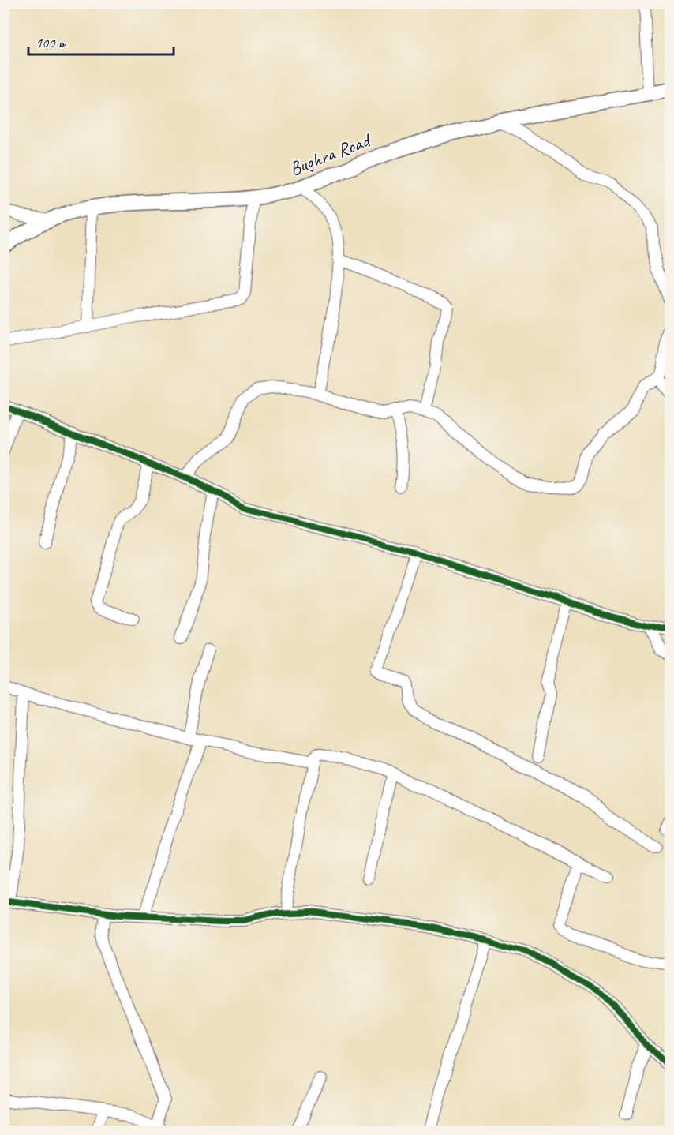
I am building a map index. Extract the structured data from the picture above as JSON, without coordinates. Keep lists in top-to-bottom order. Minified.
{"streets":{"street":["Bughra Road"]},"scale_bar":"100 m"}
